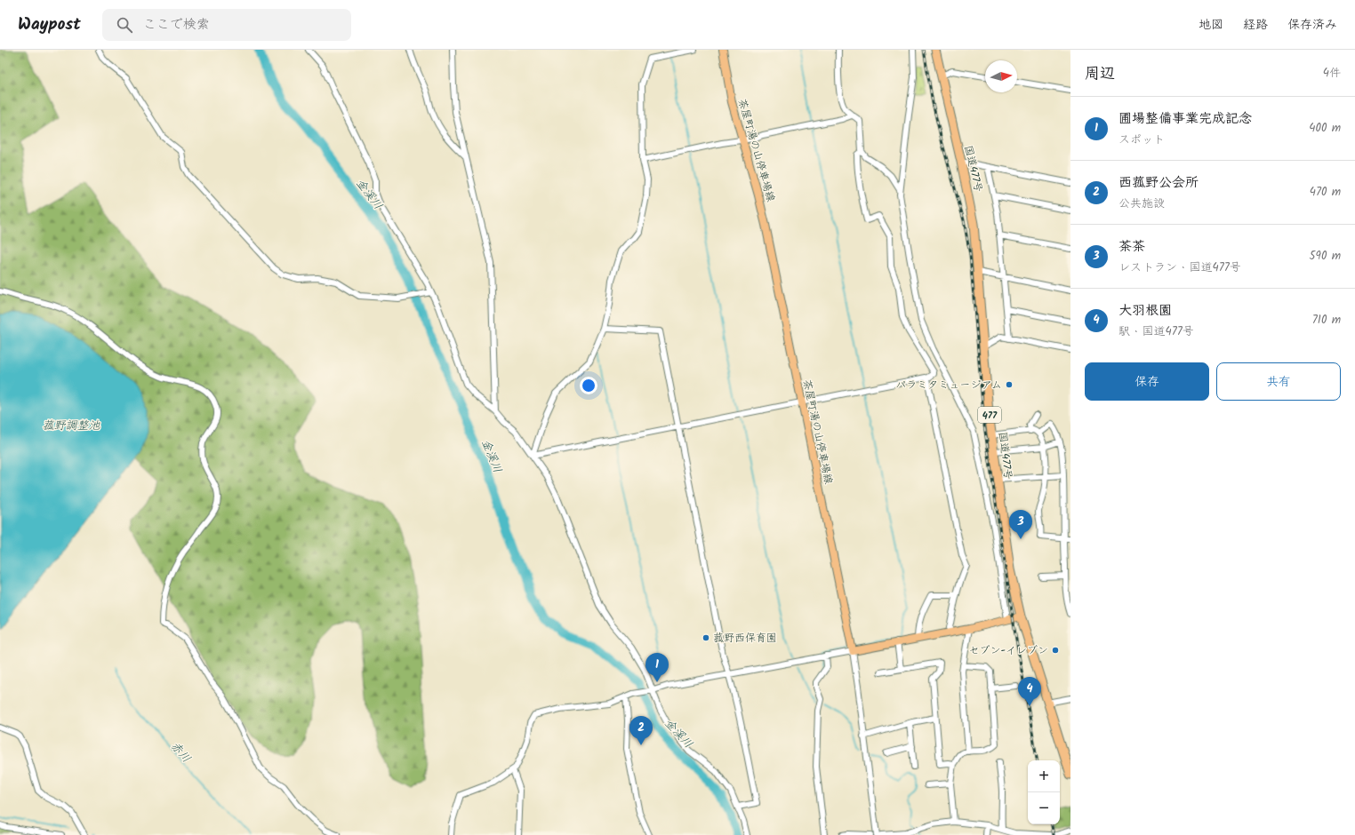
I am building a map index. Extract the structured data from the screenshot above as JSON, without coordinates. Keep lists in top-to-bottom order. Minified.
{"streets":{"highway":["国道477号","477"],"main road":["茶屋町湯の山停車場線"]},"water":["金溪川","菰野調整池","赤川"],"places":["パラミタミュージアム","菰野西保育園","セブン-イレブン"],"north":"right","page":{"header":"Waypost","search":"ここで検索","nav":["地図","経路","保存済み"],"heading":["周辺","4件"],"list":[{"mark":"1","name":"圃場整備事業完成記念","note":"スポット","value":"400 m"},{"mark":"2","name":"西菰野公会所","note":"公共施設","value":"470 m"},{"mark":"3","name":"茶茶","note":"レストラン · 国道477号","value":"590 m"},{"mark":"4","name":"大羽根園","note":"駅 · 国道477号","value":"710 m"}],"buttons":["保存","共有"],"pins":["3","1","4","2"],"map_buttons":["+","−"]}}
